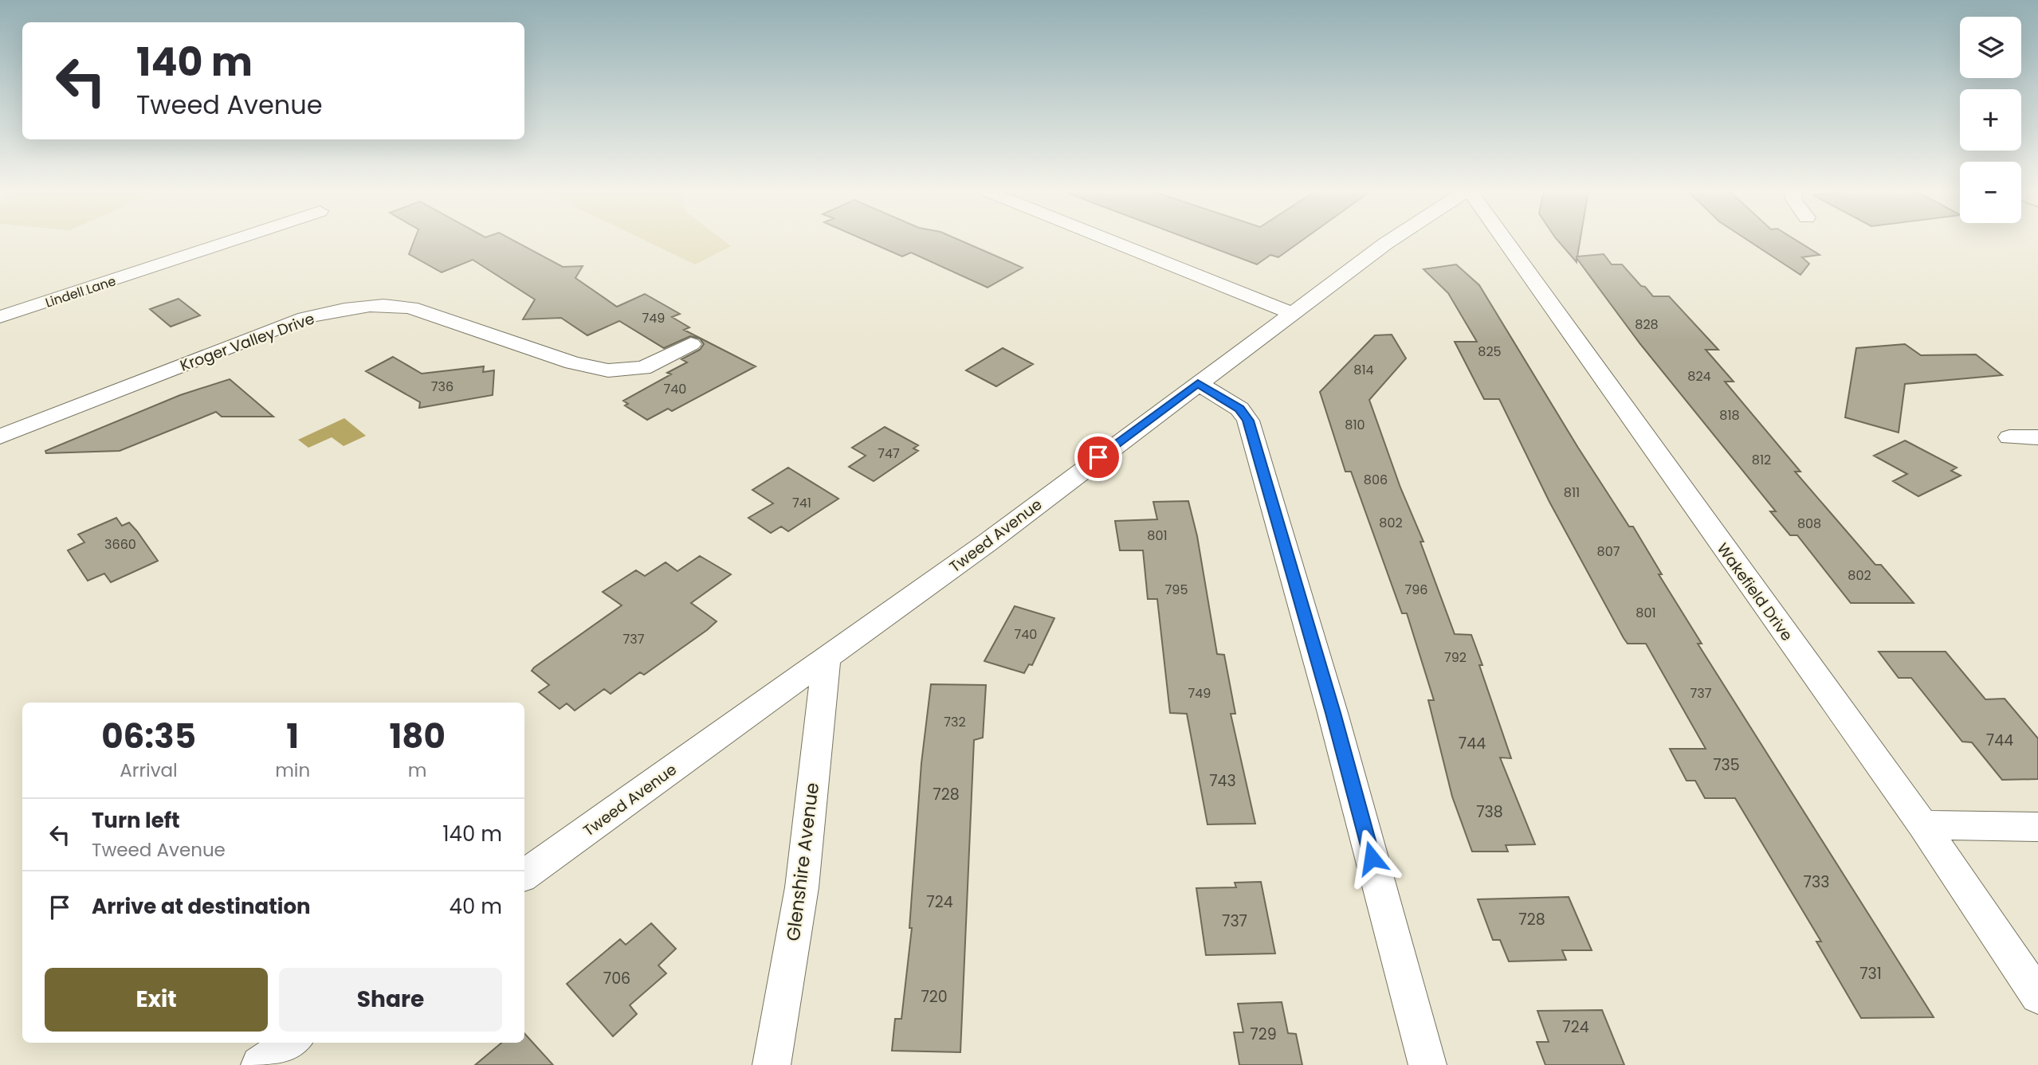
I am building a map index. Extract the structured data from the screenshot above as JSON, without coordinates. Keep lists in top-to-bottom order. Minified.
{"streets":{"street":["Lindell Lane","Kroger Valley Drive","Tweed Avenue","Wakefield Drive","Glenshire Avenue"]},"crossings":[["Tweed Avenue","Glenshire Avenue"]],"house_numbers":["749","828","825","814","824","736","740","818","810","747","812","806","811","741","802","808","801","3660","807","802","795","796","801","740","737","792","749","737","732","744","744","735","743","728","738","733","724","728","737","731","706","720","724","729"],"page":{"map_buttons":["+","−"],"turn":["140 m","Tweed Avenue"],"eta":["06:35","Arrival","1","min","180","m"],"list":[{"name":"Turn left","note":"Tweed Avenue","value":"140 m"},{"name":"Arrive at destination","value":"40 m"}],"buttons":["Exit","Share"]}}
